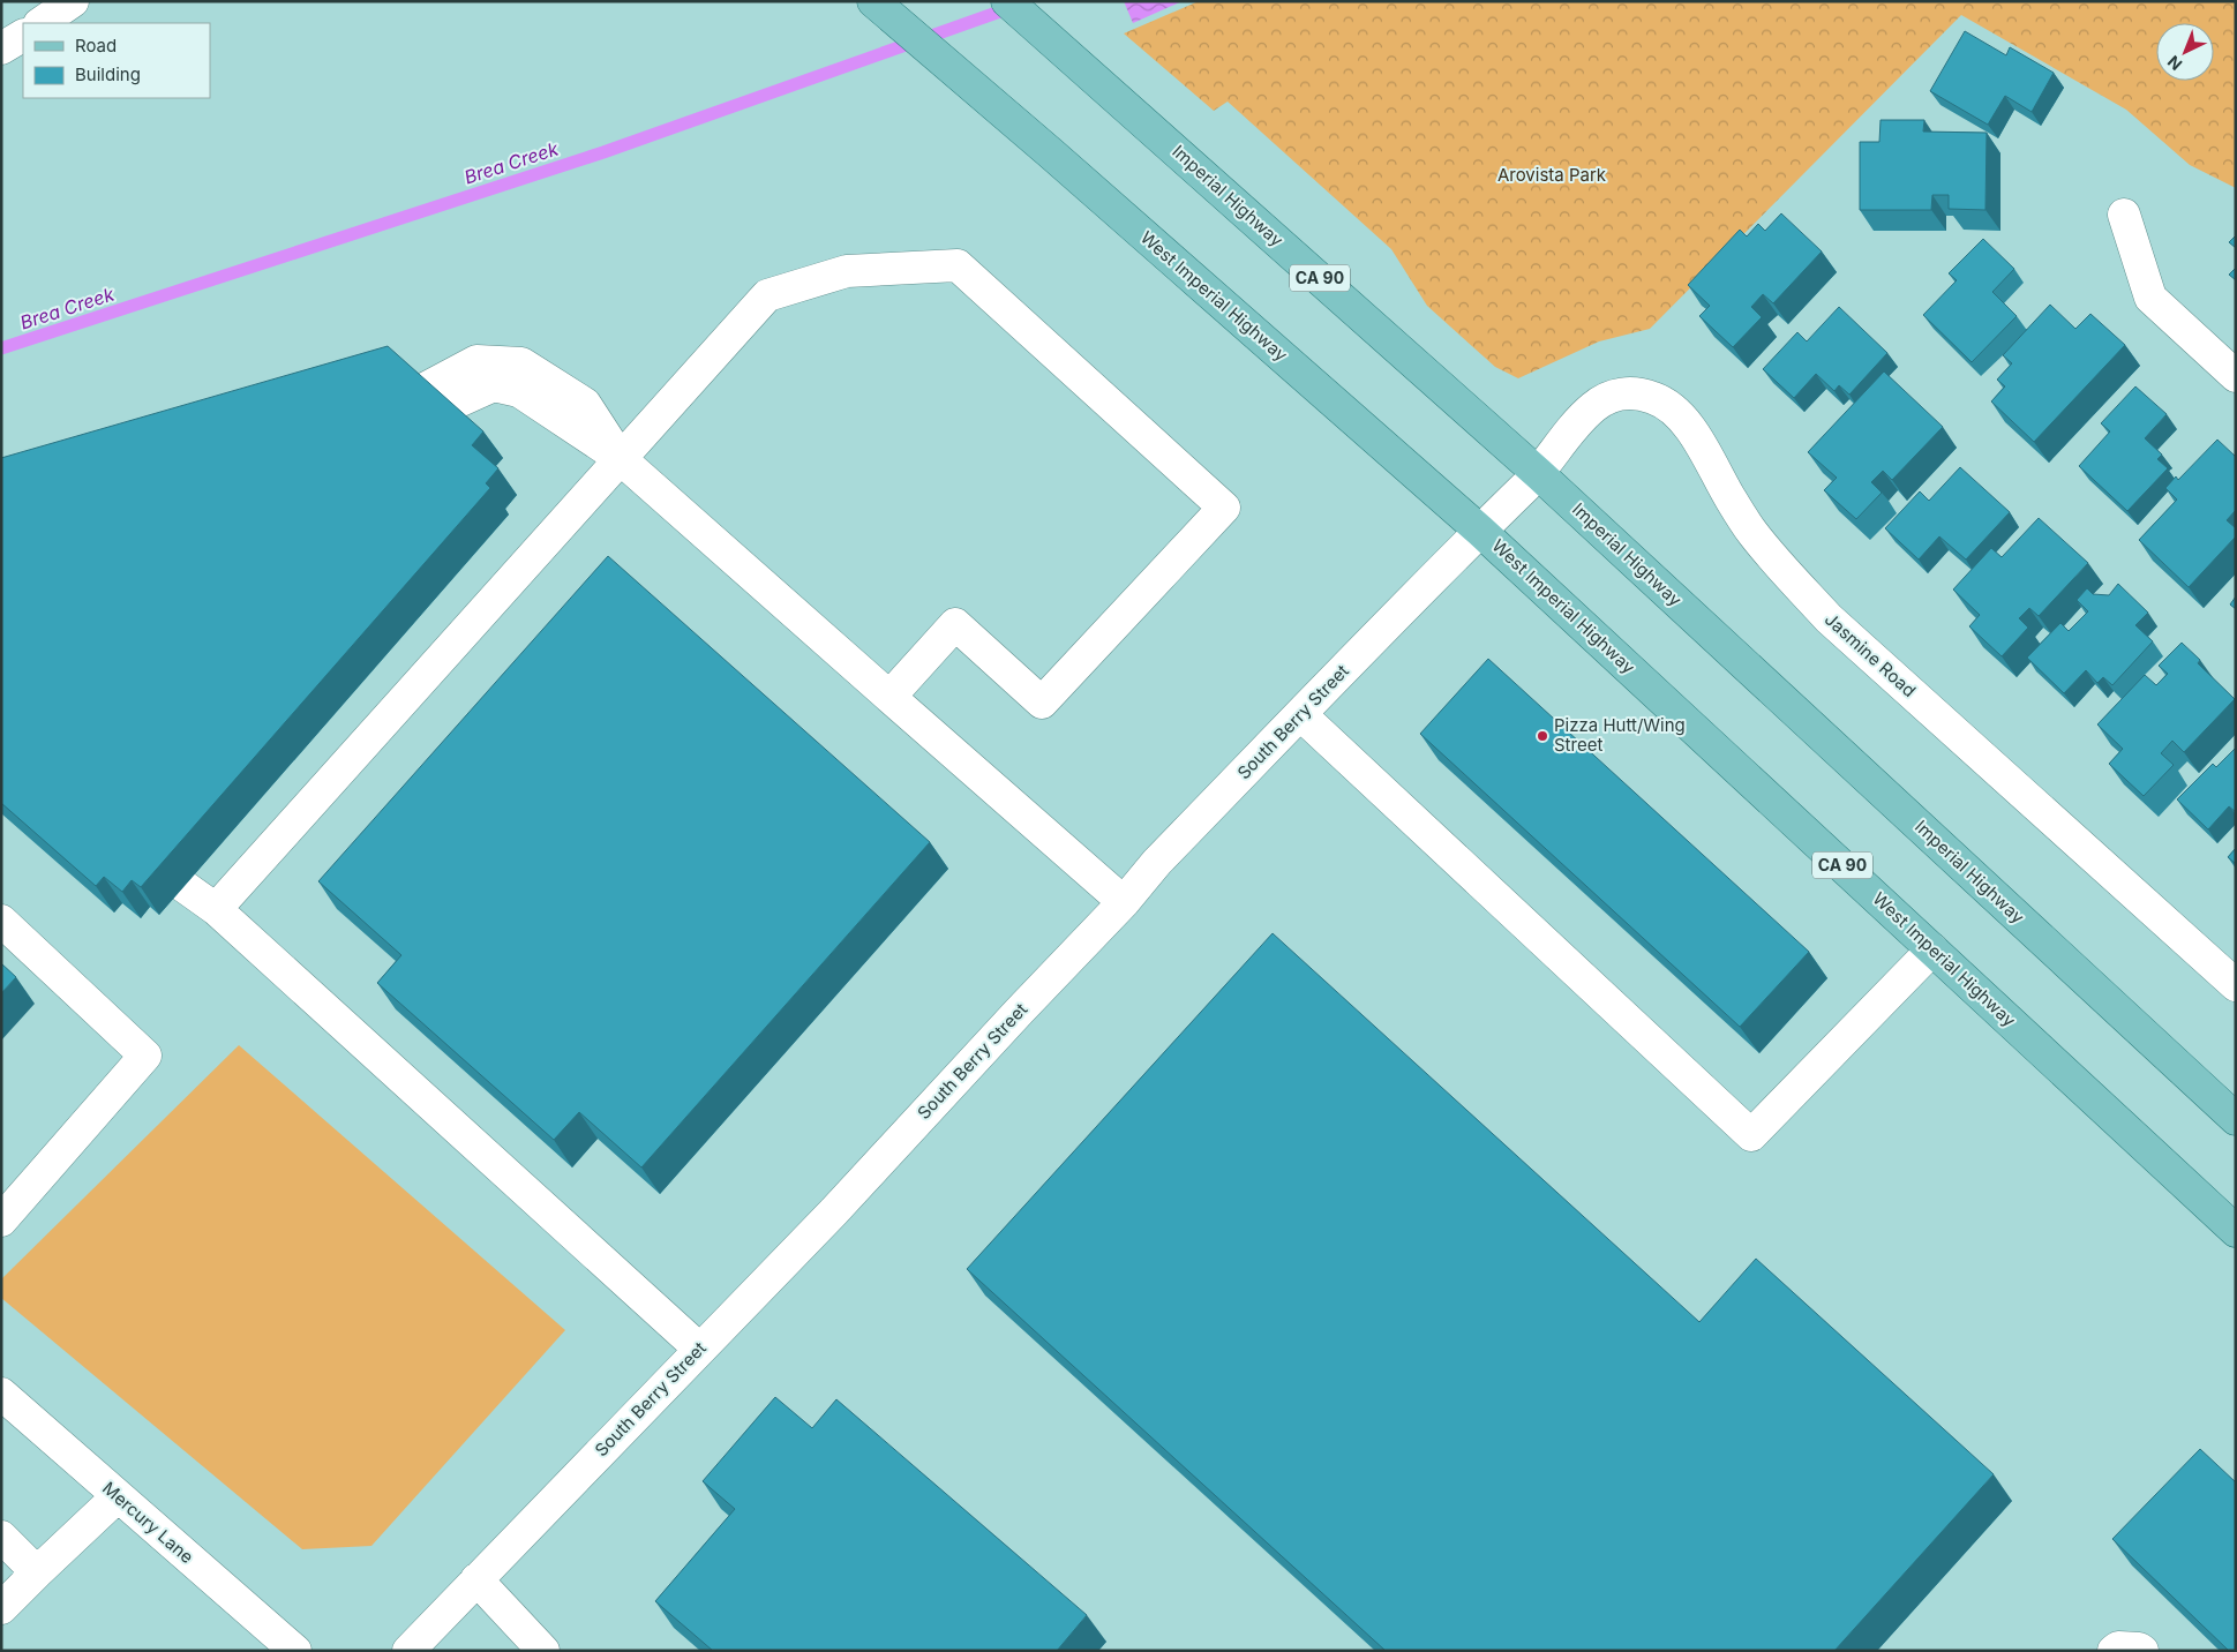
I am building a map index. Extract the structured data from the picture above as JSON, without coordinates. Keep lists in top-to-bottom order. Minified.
{"streets":{"main road":["Imperial Highway","CA 90","West Imperial Highway"],"street":["Jasmine Road","South Berry Street","Mercury Lane"]},"crossings":[["Imperial Highway","Jasmine Road"],["Imperial Highway","South Berry Street"],["West Imperial Highway","South Berry Street"],["Jasmine Road","South Berry Street"]],"water":["Brea Creek"],"parks":["Arovista Park"],"places":["Pizza Hutt/Wing Street"],"legend":["Road","Building"],"north":"bottom left"}
